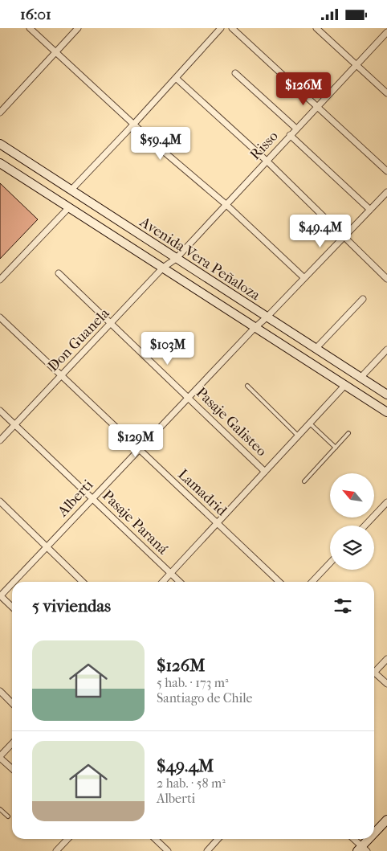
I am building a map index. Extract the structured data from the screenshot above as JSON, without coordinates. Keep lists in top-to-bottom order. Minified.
{"streets":{"main road":["Avenida Vera Peñaloza"],"street":["Risso","Don Guanela","Pasaje Galisteo","Lamadrid","Alberti","Pasaje Paraná"]},"crossings":[["Risso","Avenida Vera Peñaloza"],["Risso","Don Guanela"],["Avenida Vera Peñaloza","Don Guanela"],["Avenida Vera Peñaloza","Alberti"],["Don Guanela","Pasaje Galisteo"],["Don Guanela","Lamadrid"],["Don Guanela","Pasaje Paraná"],["Pasaje Galisteo","Alberti"],["Lamadrid","Alberti"],["Alberti","Pasaje Paraná"]],"north":"top left","page":{"status":"16:01","price":["$126M","$59.4M","$49.4M","$103M","$129M"],"heading":"5 viviendas","list":[{"name":"$126M","note":"5 hab. · 173 m² · Santiago de Chile"},{"name":"$49.4M","note":"2 hab. · 58 m² · Alberti"}]}}
